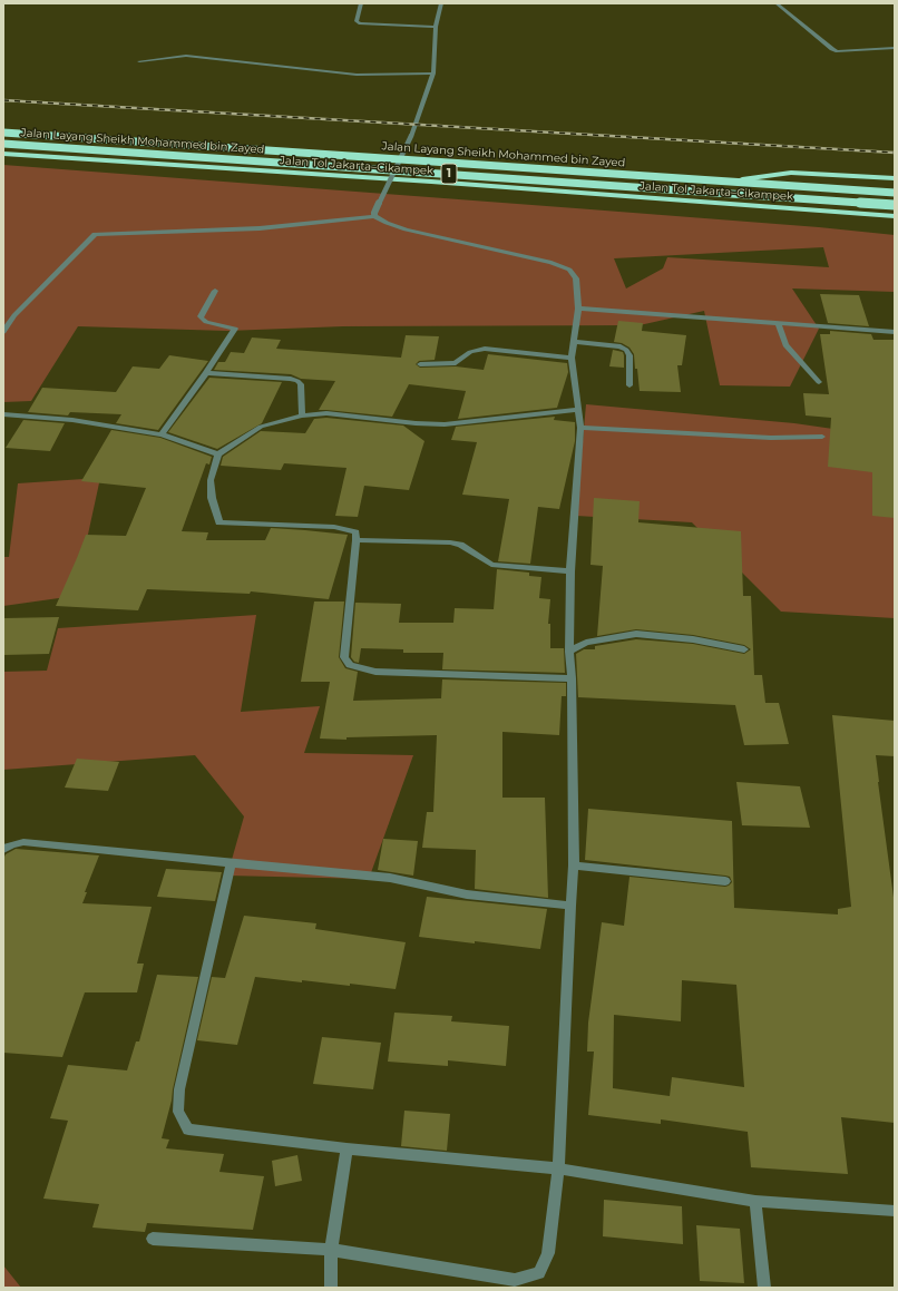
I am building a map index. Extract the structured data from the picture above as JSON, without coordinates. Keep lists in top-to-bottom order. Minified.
{"streets":{"highway":["Jalan Layang Sheikh Mohammed bin Zayed","Jalan Tol Jakarta–Cikampek","1"]},"crossings":[["Jalan Layang Sheikh Mohammed bin Zayed","Jalan Tol Jakarta–Cikampek"]]}
